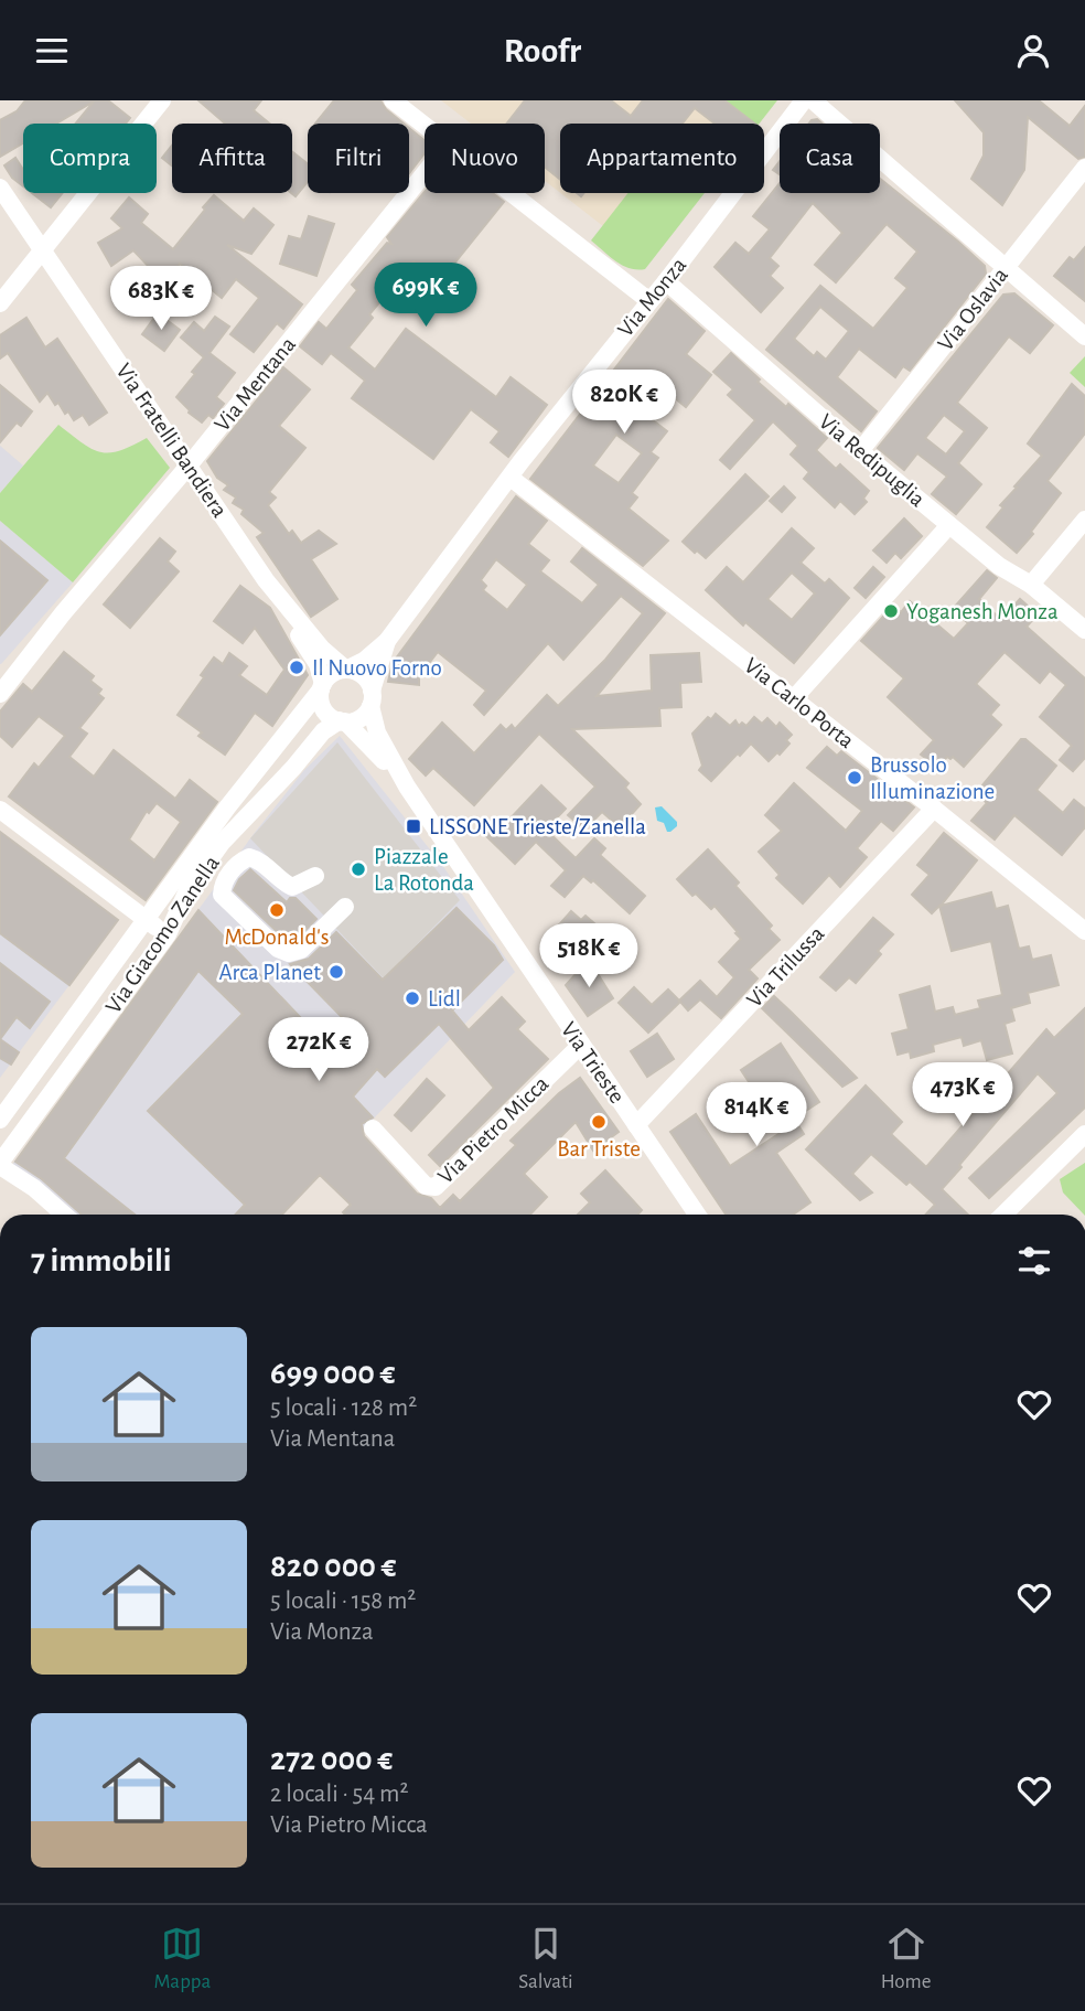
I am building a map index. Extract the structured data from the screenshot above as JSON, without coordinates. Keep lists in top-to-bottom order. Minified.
{"streets":{"street":["Via Monza","Via Oslavia","Via Mentana","Via Fratelli Bandiera","Via Redipuglia","Via Carlo Porta","Via Giacomo Zanella","Via Trilussa","Via Trieste","Via Pietro Micca"]},"crossings":[["Via Monza","Via Fratelli Bandiera"],["Via Monza","Via Redipuglia"],["Via Monza","Via Carlo Porta"],["Via Monza","Via Giacomo Zanella"],["Via Monza","Via Trieste"],["Via Oslavia","Via Redipuglia"],["Via Mentana","Via Fratelli Bandiera"],["Via Fratelli Bandiera","Via Giacomo Zanella"],["Via Fratelli Bandiera","Via Trieste"],["Via Carlo Porta","Via Trilussa"],["Via Giacomo Zanella","Via Trieste"],["Via Trilussa","Via Trieste"],["Via Trieste","Via Pietro Micca"]],"places":{"other":["Yoganesh Monza","Il Nuovo Forno","Brussolo Illuminazione","Piazzale La Rotonda","McDonald's","Arca Planet","Lidl","Bar Triste"],"transit":["LISSONE Trieste/Zanella"]},"page":{"header":"Roofr","chip":["Compra","Affitta","Filtri","Nuovo","Appartamento","Casa"],"price":["699K €","683K €","820K €","518K €","272K €","473K €","814K €"],"heading":"7 immobili","list":[{"name":"699 000 €","note":"5 locali · 128 m² · Via Mentana"},{"name":"820 000 €","note":"5 locali · 158 m² · Via Monza"},{"name":"272 000 €","note":"2 locali · 54 m² · Via Pietro Micca"}],"tabs":["Mappa","Salvati","Home"]}}
